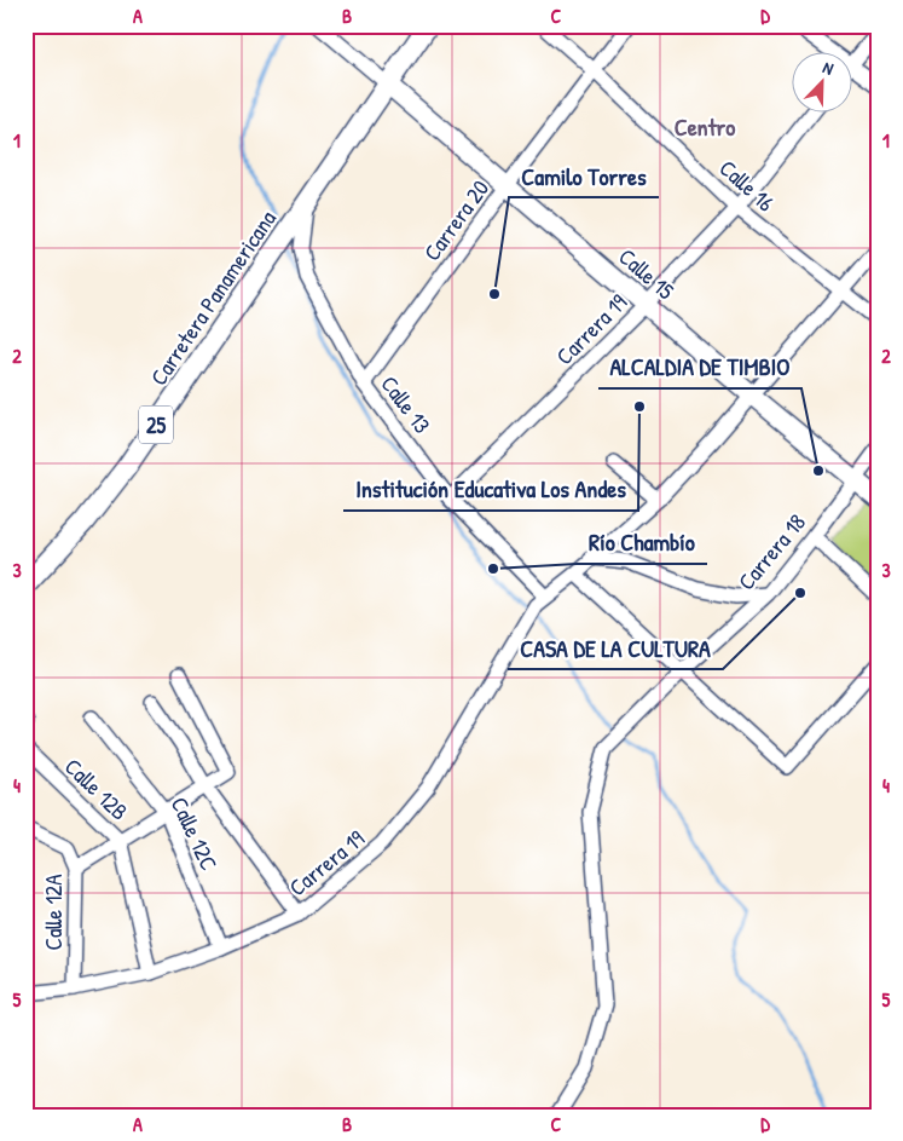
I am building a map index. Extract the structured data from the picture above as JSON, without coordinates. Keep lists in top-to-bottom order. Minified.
{"streets":{"highway":["Carretera Panamericana","25"],"main road":["Calle 15"],"street":["Calle 16","Carrera 20","Carrera 19","Calle 13","Carrera 18","Calle 12B","Calle 12C","Calle 12A"]},"crossings":[["Calle 16","Carrera 20"],["Calle 16","Carrera 19"],["Carrera 20","Calle 15"],["Carrera 20","Calle 13"],["Calle 15","Carretera Panamericana"],["Calle 15","Carrera 19"],["Calle 15","Carrera 18"],["Carretera Panamericana","Calle 13"],["Carrera 19","Calle 13"],["Carrera 19","Calle 12B"],["Carrera 19","Calle 12C"],["Carrera 19","Calle 12A"]],"districts":["Centro"],"places":["Camilo Torres","Institución Educativa Los Andes","ALCALDIA DE TIMBIO","Río Chambío","CASA DE LA CULTURA"],"north":"top right","grid":{"columns":["A","B","C","D"],"rows":["1","2","3","4","5"]}}
